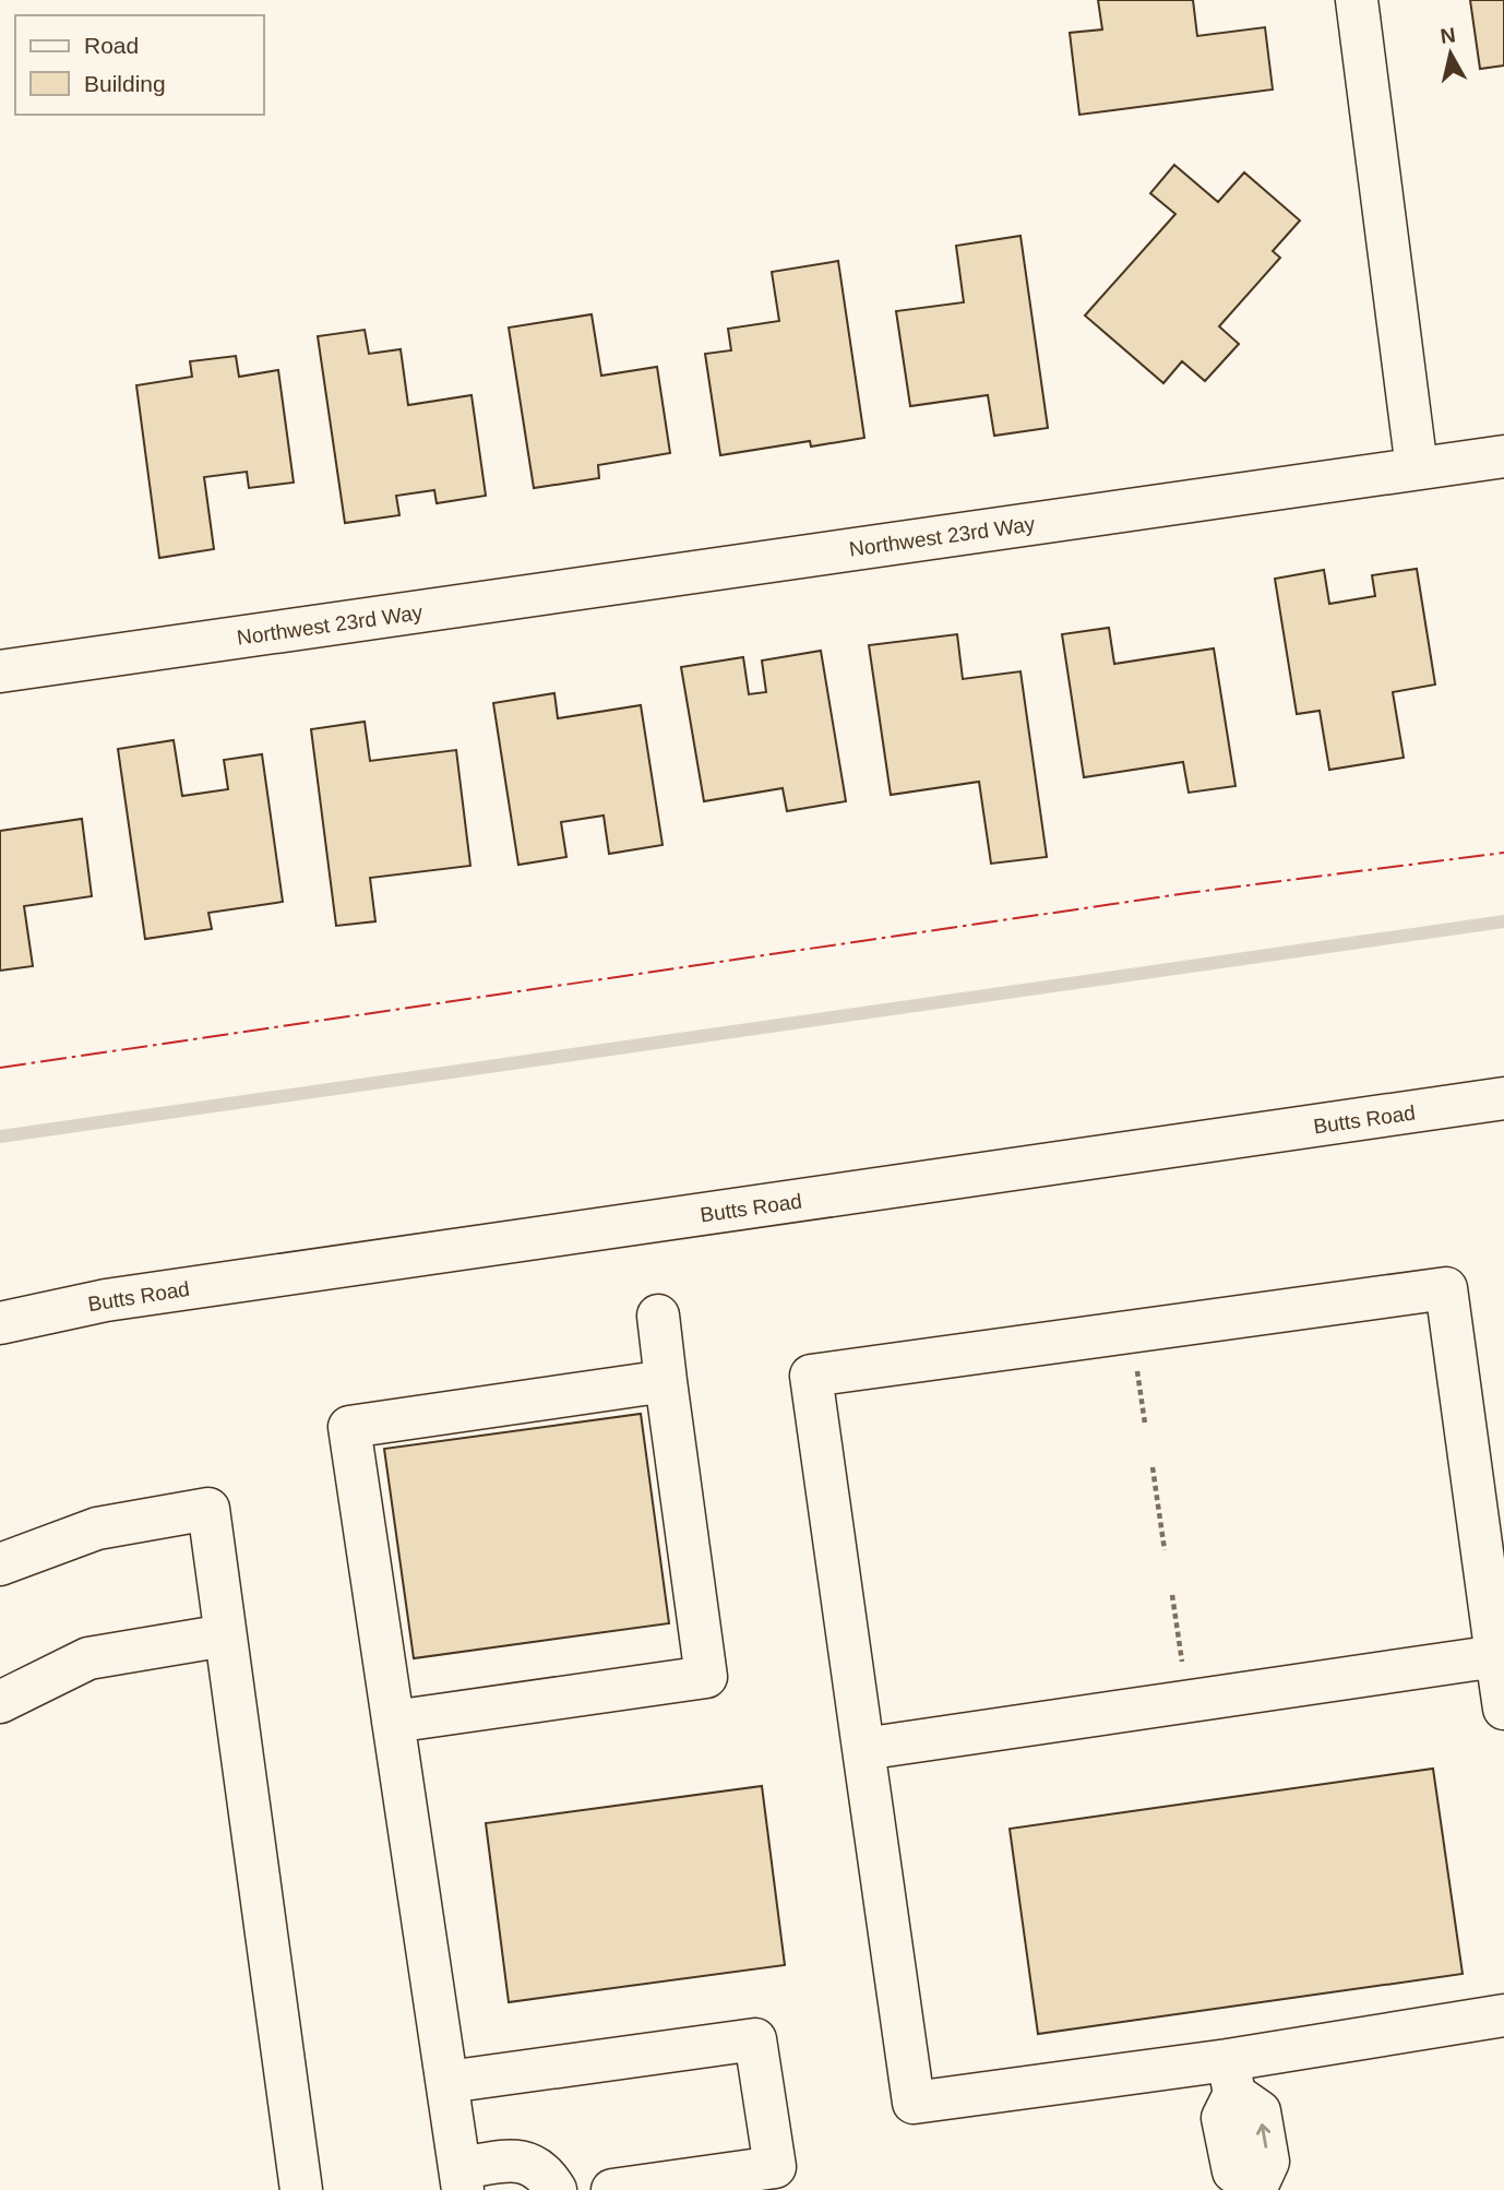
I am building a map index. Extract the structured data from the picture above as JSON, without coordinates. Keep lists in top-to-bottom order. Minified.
{"streets":{"street":["Northwest 23rd Way","Butts Road"]},"legend":["Road","Building"],"north":"top"}
